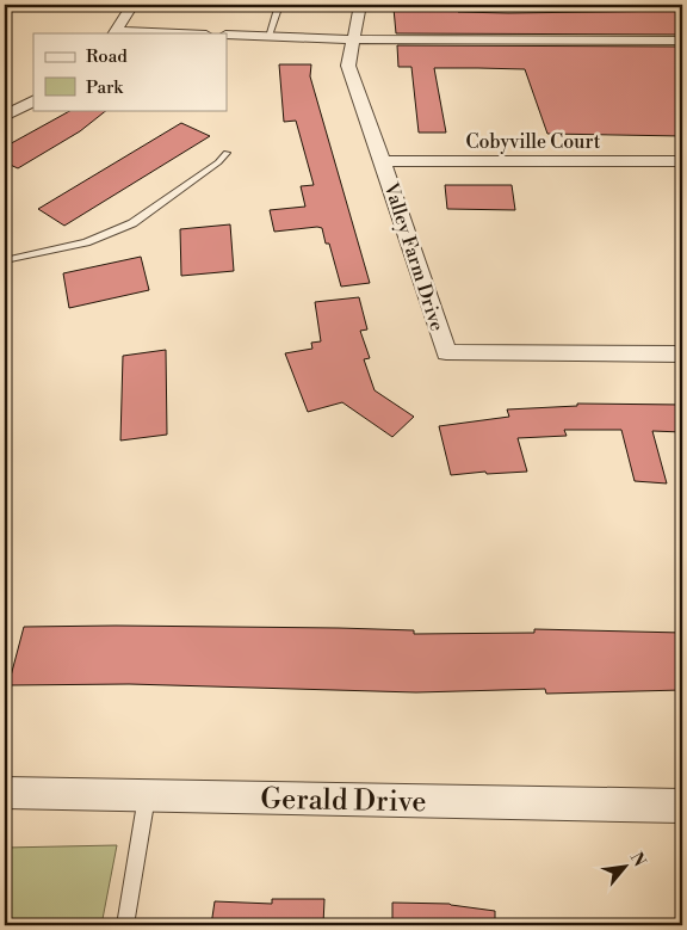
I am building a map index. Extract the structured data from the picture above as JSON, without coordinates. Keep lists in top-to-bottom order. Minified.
{"streets":{"street":["Cobyville Court","Valley Farm Drive","Gerald Drive"]},"crossings":[["Cobyville Court","Valley Farm Drive"]],"legend":["Road","Park"],"north":"top right"}
